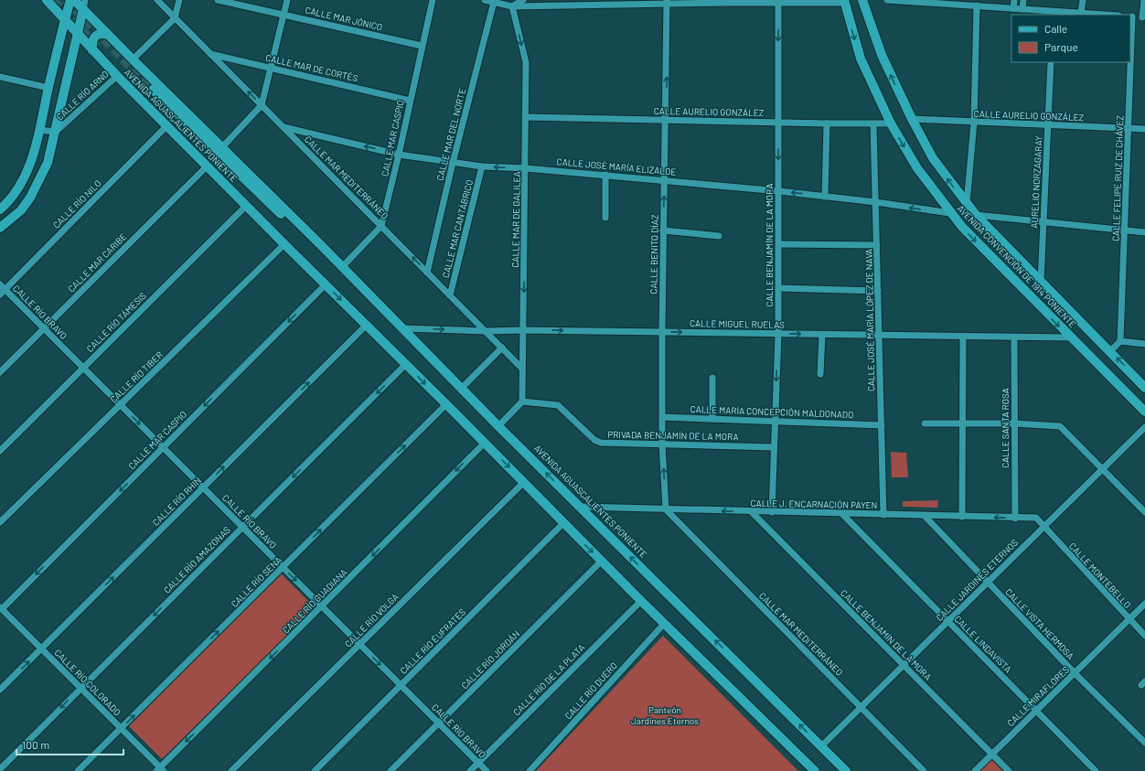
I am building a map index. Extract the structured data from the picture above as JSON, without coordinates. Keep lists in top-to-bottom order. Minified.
{"streets":{"main road":["AVENIDA AGUASCALIENTES PONIENTE","AVENIDA CONVENCIÓN DE 1914 PONIENTE"],"street":["CALLE MAR JÓNICO","CALLE MAR DE CORTÉS","CALLE RÍO ARNO","CALLE AURELIO GONZÁLEZ","CALLE MAR DEL NORTE","CALLE MAR CASPIO","CALLE JOSÉ MARÍA ELIZALDE","CALLE MAR MEDITERRÁNEO","CALLE FELIPE RUIZ DE CHÁVEZ","AURELIO NORZAGARAY","CALLE RÍO NILO","CALLE MAR DE GALILEA","CALLE MAR CANTÁBRICO","CALLE BENJAMÍN DE LA MORA","CALLE BENITO DÍAZ","CALLE MAR CARIBE","CALLE RÍO BRAVO","CALLE JOSÉ MARÍA LÓPEZ DE NAVA","CALLE RÍO TÁMESIS","CALLE MIGUEL RUELAS","CALLE RÍO TIBER","CALLE MARÍA CONCEPCIÓN MALDONADO","CALLE SANTA ROSA","PRIVADA BENJAMÍN DE LA MORA","CALLE RÍO RHIN","CALLE J. ENCARNACIÓN PAYEN","CALLE RÍO AMAZONAS","CALLE MONTEBELLO","CALLE JARDINES ETERNOS","CALLE RÍO SENA","CALLE RÍO GUADIANA","CALLE RÍO VOLGA","CALLE VISTA HERMOSA","CALLE RÍO ÉUFRATES","CALLE LINDAVISTA","CALLE RÍO JORDÁN","CALLE RÍO DE LA PLATA","CALLE RÍO COLORADO","CALLE RÍO DUERO","CALLE MIRAFLORES"]},"crossings":[["CALLE MAR JÓNICO","CALLE MAR CASPIO"],["CALLE MAR DE CORTÉS","CALLE MAR CASPIO"],["CALLE MAR DE CORTÉS","CALLE MAR MEDITERRÁNEO"],["CALLE RÍO ARNO","AVENIDA AGUASCALIENTES PONIENTE"],["CALLE AURELIO GONZÁLEZ","CALLE FELIPE RUIZ DE CHÁVEZ"],["CALLE AURELIO GONZÁLEZ","AURELIO NORZAGARAY"],["CALLE AURELIO GONZÁLEZ","CALLE MAR DE GALILEA"],["CALLE AURELIO GONZÁLEZ","CALLE BENJAMÍN DE LA MORA"],["CALLE AURELIO GONZÁLEZ","CALLE BENITO DÍAZ"],["CALLE AURELIO GONZÁLEZ","AVENIDA CONVENCIÓN DE 1914 PONIENTE"],["CALLE AURELIO GONZÁLEZ","CALLE JOSÉ MARÍA LÓPEZ DE NAVA"],["AVENIDA AGUASCALIENTES PONIENTE","CALLE MAR CASPIO"],["AVENIDA AGUASCALIENTES PONIENTE","CALLE RÍO NILO"],["AVENIDA AGUASCALIENTES PONIENTE","CALLE MAR CARIBE"],["AVENIDA AGUASCALIENTES PONIENTE","CALLE RÍO TÁMESIS"],["AVENIDA AGUASCALIENTES PONIENTE","CALLE MIGUEL RUELAS"],["AVENIDA AGUASCALIENTES PONIENTE","CALLE RÍO TIBER"],["AVENIDA AGUASCALIENTES PONIENTE","CALLE RÍO RHIN"],["AVENIDA AGUASCALIENTES PONIENTE","CALLE J. ENCARNACIÓN PAYEN"],["AVENIDA AGUASCALIENTES PONIENTE","CALLE RÍO AMAZONAS"],["AVENIDA AGUASCALIENTES PONIENTE","CALLE JARDINES ETERNOS"],["AVENIDA AGUASCALIENTES PONIENTE","CALLE RÍO SENA"],["AVENIDA AGUASCALIENTES PONIENTE","CALLE RÍO GUADIANA"],["AVENIDA AGUASCALIENTES PONIENTE","CALLE RÍO VOLGA"],["AVENIDA AGUASCALIENTES PONIENTE","CALLE RÍO ÉUFRATES"],["AVENIDA AGUASCALIENTES PONIENTE","CALLE RÍO JORDÁN"],["AVENIDA AGUASCALIENTES PONIENTE","CALLE RÍO DE LA PLATA"],["AVENIDA AGUASCALIENTES PONIENTE","CALLE RÍO DUERO"],["CALLE MAR DEL NORTE","CALLE JOSÉ MARÍA ELIZALDE"],["CALLE MAR DEL NORTE","CALLE MAR MEDITERRÁNEO"],["CALLE MAR CASPIO","CALLE JOSÉ MARÍA ELIZALDE"],["CALLE MAR CASPIO","CALLE MAR MEDITERRÁNEO"],["CALLE MAR CASPIO","CALLE RÍO BRAVO"],["CALLE MAR CASPIO","CALLE RÍO COLORADO"],["CALLE JOSÉ MARÍA ELIZALDE","CALLE MAR MEDITERRÁNEO"],["CALLE JOSÉ MARÍA ELIZALDE","CALLE MAR DE GALILEA"],["CALLE JOSÉ MARÍA ELIZALDE","CALLE MAR CANTÁBRICO"],["CALLE JOSÉ MARÍA ELIZALDE","CALLE BENJAMÍN DE LA MORA"],["CALLE JOSÉ MARÍA ELIZALDE","CALLE BENITO DÍAZ"],["CALLE JOSÉ MARÍA ELIZALDE","AVENIDA CONVENCIÓN DE 1914 PONIENTE"],["CALLE JOSÉ MARÍA ELIZALDE","CALLE JOSÉ MARÍA LÓPEZ DE NAVA"],["CALLE MAR MEDITERRÁNEO","CALLE MAR DE GALILEA"],["CALLE MAR MEDITERRÁNEO","CALLE MAR CANTÁBRICO"],["CALLE MAR MEDITERRÁNEO","CALLE BENITO DÍAZ"],["CALLE MAR MEDITERRÁNEO","CALLE MIGUEL RUELAS"],["CALLE MAR MEDITERRÁNEO","CALLE J. ENCARNACIÓN PAYEN"],["CALLE MAR MEDITERRÁNEO","CALLE JARDINES ETERNOS"],["AURELIO NORZAGARAY","AVENIDA CONVENCIÓN DE 1914 PONIENTE"],["CALLE RÍO NILO","CALLE RÍO BRAVO"],["CALLE MAR DE GALILEA","CALLE MIGUEL RUELAS"],["CALLE MAR DE GALILEA","PRIVADA BENJAMÍN DE LA MORA"],["CALLE BENJAMÍN DE LA MORA","CALLE MIGUEL RUELAS"],["CALLE BENJAMÍN DE LA MORA","CALLE MARÍA CONCEPCIÓN MALDONADO"],["CALLE BENJAMÍN DE LA MORA","PRIVADA BENJAMÍN DE LA MORA"],["CALLE BENJAMÍN DE LA MORA","CALLE J. ENCARNACIÓN PAYEN"],["CALLE BENJAMÍN DE LA MORA","CALLE JARDINES ETERNOS"],["CALLE BENJAMÍN DE LA MORA","CALLE MIRAFLORES"],["CALLE BENITO DÍAZ","CALLE MIGUEL RUELAS"],["CALLE BENITO DÍAZ","CALLE MARÍA CONCEPCIÓN MALDONADO"],["CALLE BENITO DÍAZ","PRIVADA BENJAMÍN DE LA MORA"],["CALLE BENITO DÍAZ","CALLE J. ENCARNACIÓN PAYEN"],["CALLE MAR CARIBE","CALLE RÍO BRAVO"],["AVENIDA CONVENCIÓN DE 1914 PONIENTE","CALLE MIGUEL RUELAS"],["CALLE RÍO BRAVO","CALLE RÍO TÁMESIS"],["CALLE RÍO BRAVO","CALLE RÍO TIBER"],["CALLE RÍO BRAVO","CALLE RÍO RHIN"],["CALLE RÍO BRAVO","CALLE RÍO AMAZONAS"],["CALLE RÍO BRAVO","CALLE RÍO SENA"],["CALLE RÍO BRAVO","CALLE RÍO GUADIANA"],["CALLE RÍO BRAVO","CALLE RÍO VOLGA"],["CALLE RÍO BRAVO","CALLE RÍO ÉUFRATES"],["CALLE RÍO BRAVO","CALLE RÍO JORDÁN"],["CALLE RÍO BRAVO","CALLE RÍO DE LA PLATA"],["CALLE JOSÉ MARÍA LÓPEZ DE NAVA","CALLE MIGUEL RUELAS"],["CALLE JOSÉ MARÍA LÓPEZ DE NAVA","CALLE MARÍA CONCEPCIÓN MALDONADO"],["CALLE JOSÉ MARÍA LÓPEZ DE NAVA","CALLE J. ENCARNACIÓN PAYEN"],["CALLE MIGUEL RUELAS","CALLE SANTA ROSA"],["CALLE SANTA ROSA","CALLE J. ENCARNACIÓN PAYEN"],["CALLE RÍO RHIN","CALLE RÍO COLORADO"],["CALLE J. ENCARNACIÓN PAYEN","CALLE MONTEBELLO"],["CALLE J. ENCARNACIÓN PAYEN","CALLE JARDINES ETERNOS"],["CALLE J. ENCARNACIÓN PAYEN","CALLE VISTA HERMOSA"],["CALLE J. ENCARNACIÓN PAYEN","CALLE LINDAVISTA"],["CALLE RÍO AMAZONAS","CALLE RÍO COLORADO"],["CALLE MONTEBELLO","CALLE JARDINES ETERNOS"],["CALLE MONTEBELLO","CALLE MIRAFLORES"],["CALLE JARDINES ETERNOS","CALLE VISTA HERMOSA"],["CALLE JARDINES ETERNOS","CALLE LINDAVISTA"],["CALLE RÍO SENA","CALLE RÍO COLORADO"],["CALLE RÍO GUADIANA","CALLE RÍO COLORADO"],["CALLE VISTA HERMOSA","CALLE MIRAFLORES"],["CALLE LINDAVISTA","CALLE MIRAFLORES"]],"one_way":["CALLE MAR CASPIO","CALLE JOSÉ MARÍA ELIZALDE","CALLE MAR DE GALILEA","CALLE BENITO DÍAZ","CALLE MIGUEL RUELAS","CALLE RÍO RHIN","CALLE RÍO AMAZONAS","CALLE RÍO SENA","CALLE RÍO GUADIANA"],"parks":["Panteón Jardines Eternos"],"legend":["Calle","Parque"],"scale_bar":"100 m"}
